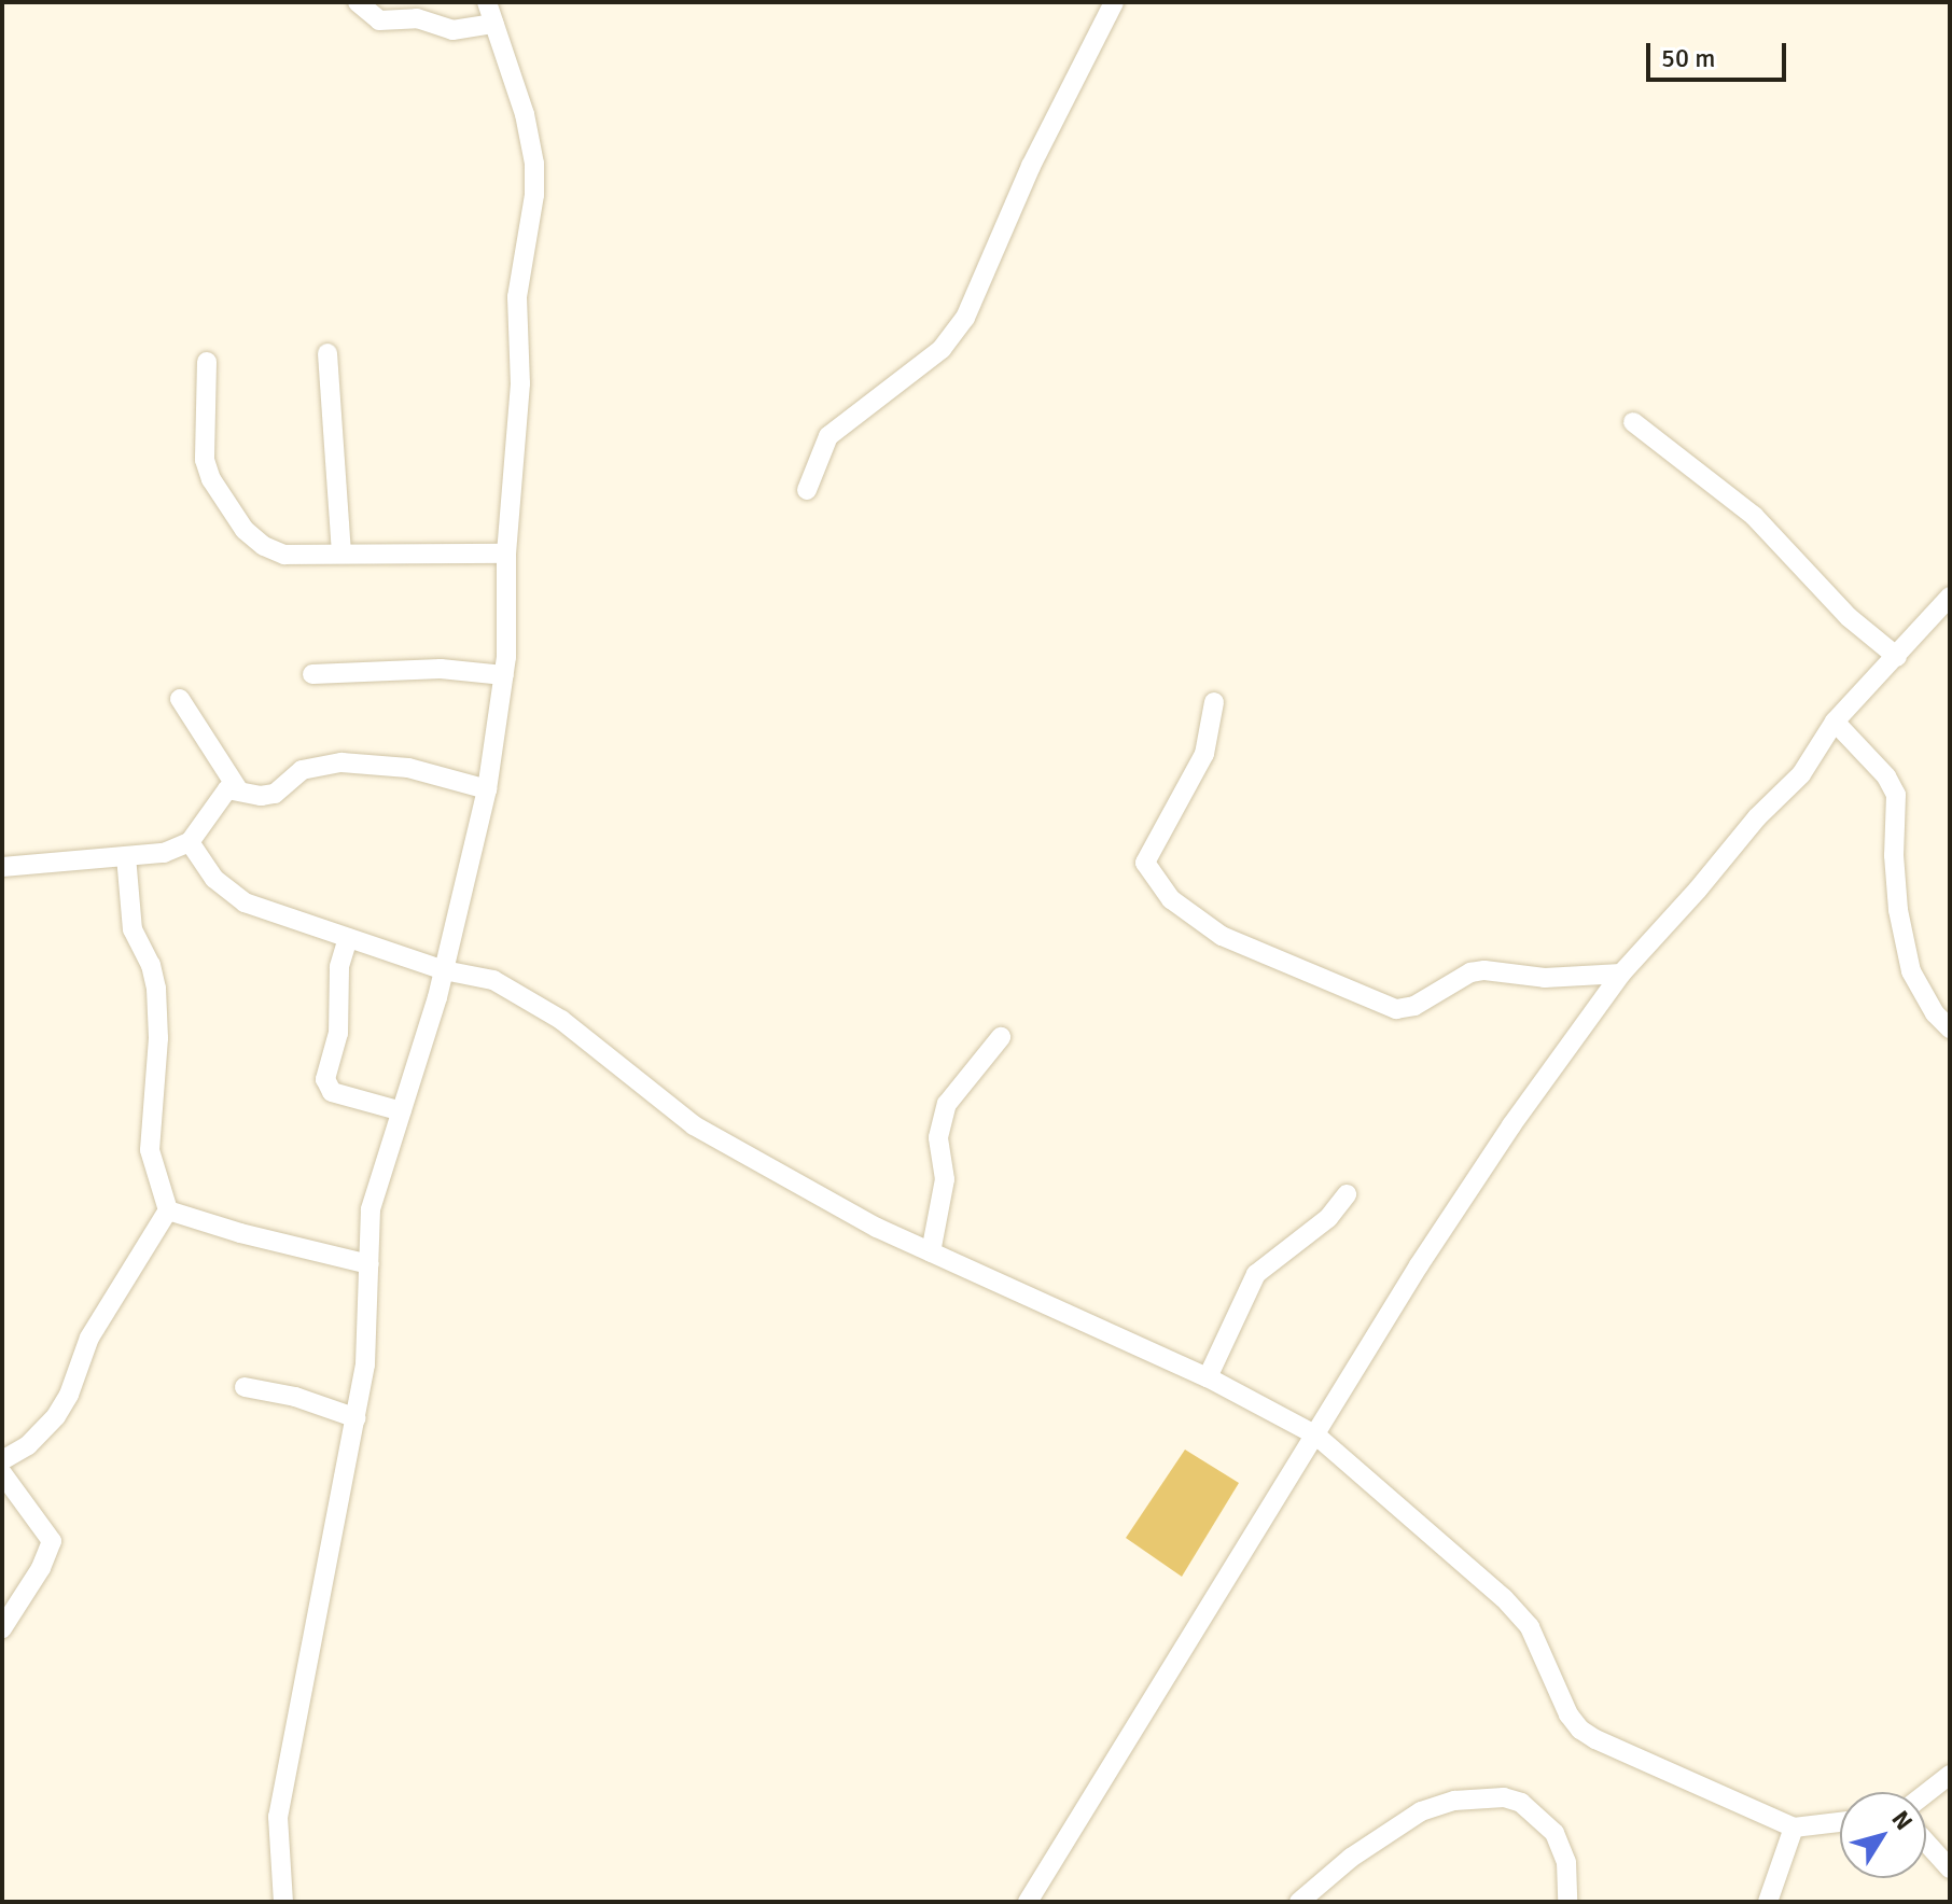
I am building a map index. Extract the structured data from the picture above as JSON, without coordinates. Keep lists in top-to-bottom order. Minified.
{"scale_bar":"50 m","north":"top right"}
